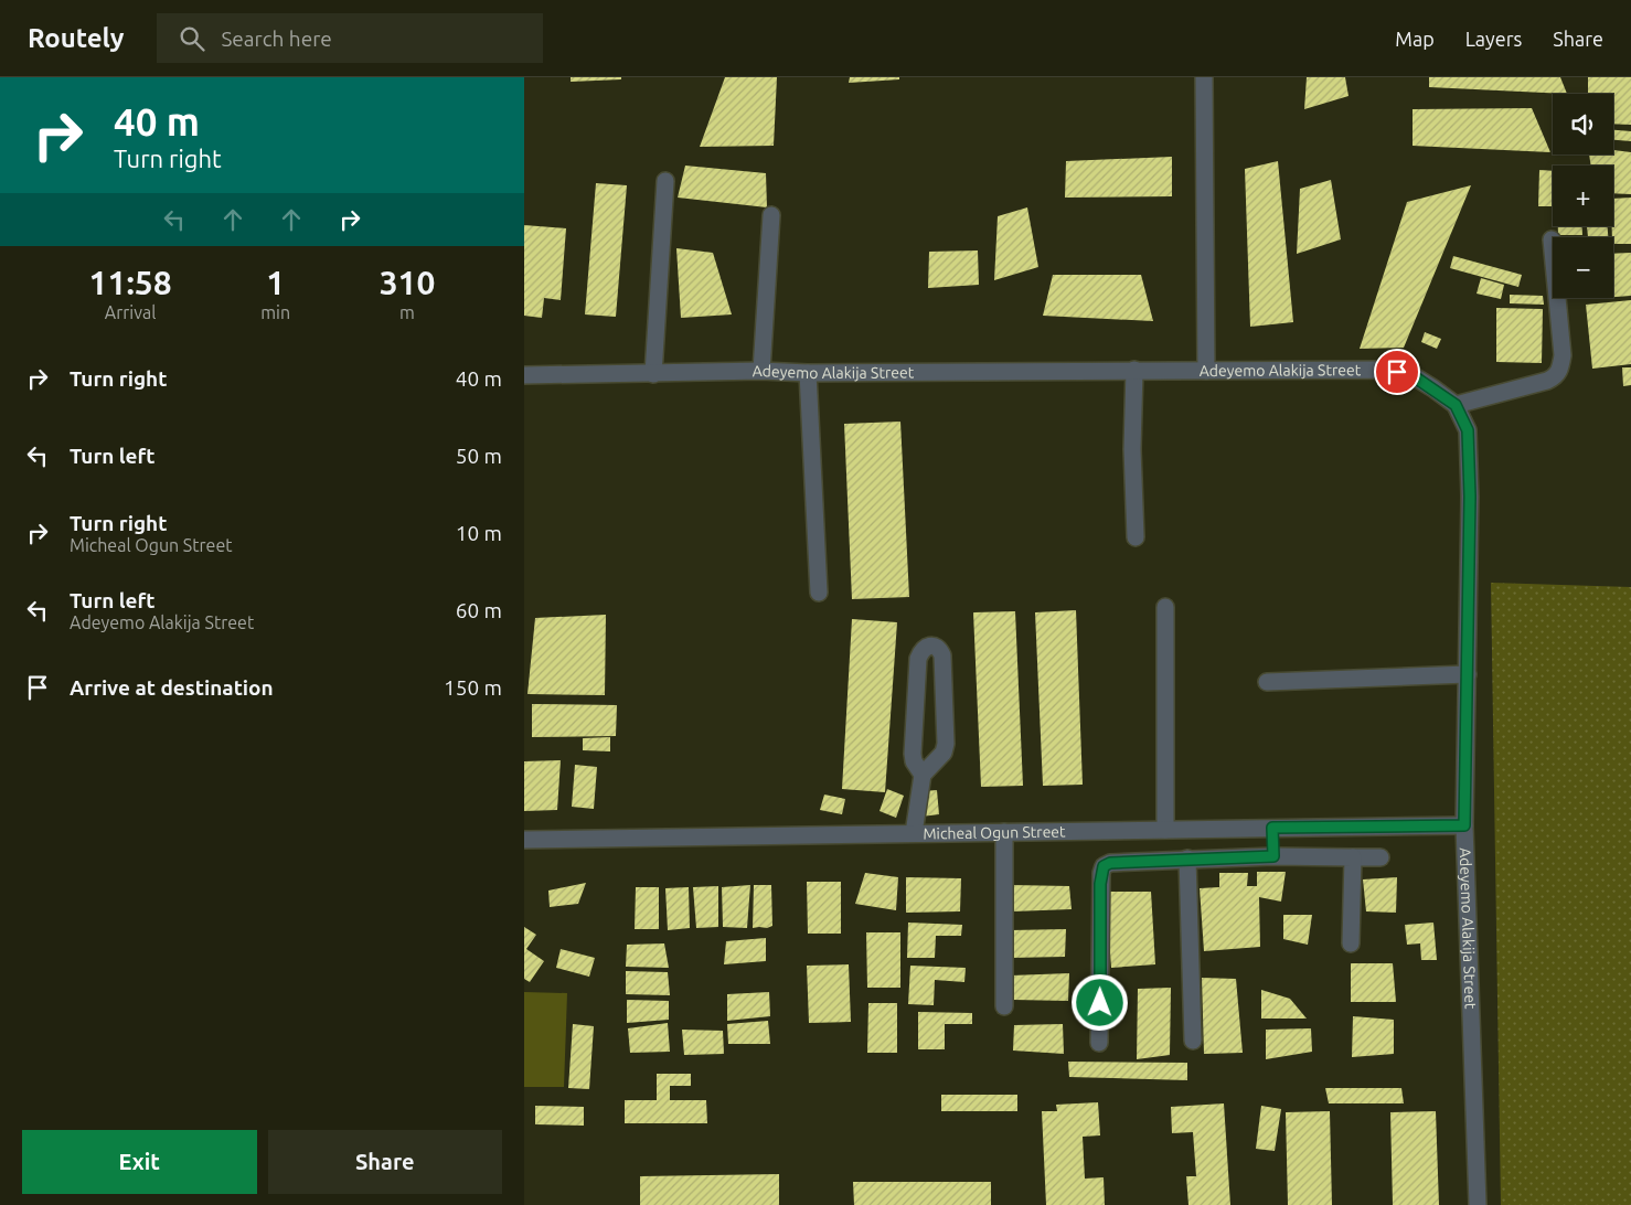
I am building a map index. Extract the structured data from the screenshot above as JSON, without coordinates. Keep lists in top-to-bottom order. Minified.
{"streets":{"street":["Adeyemo Alakija Street","Micheal Ogun Street"]},"crossings":[["Adeyemo Alakija Street","Micheal Ogun Street"]],"page":{"header":"Routely","search":"Search here","nav":["Map","Layers","Share"],"turn":["40 m","Turn right"],"map_buttons":["+","−"],"eta":["11:58","Arrival","1","min","310","m"],"list":[{"name":"Turn right","value":"40 m"},{"name":"Turn left","value":"50 m"},{"name":"Turn right","note":"Micheal Ogun Street","value":"10 m"},{"name":"Turn left","note":"Adeyemo Alakija Street","value":"60 m"},{"name":"Arrive at destination","value":"150 m"}],"buttons":["Exit","Share"]}}
